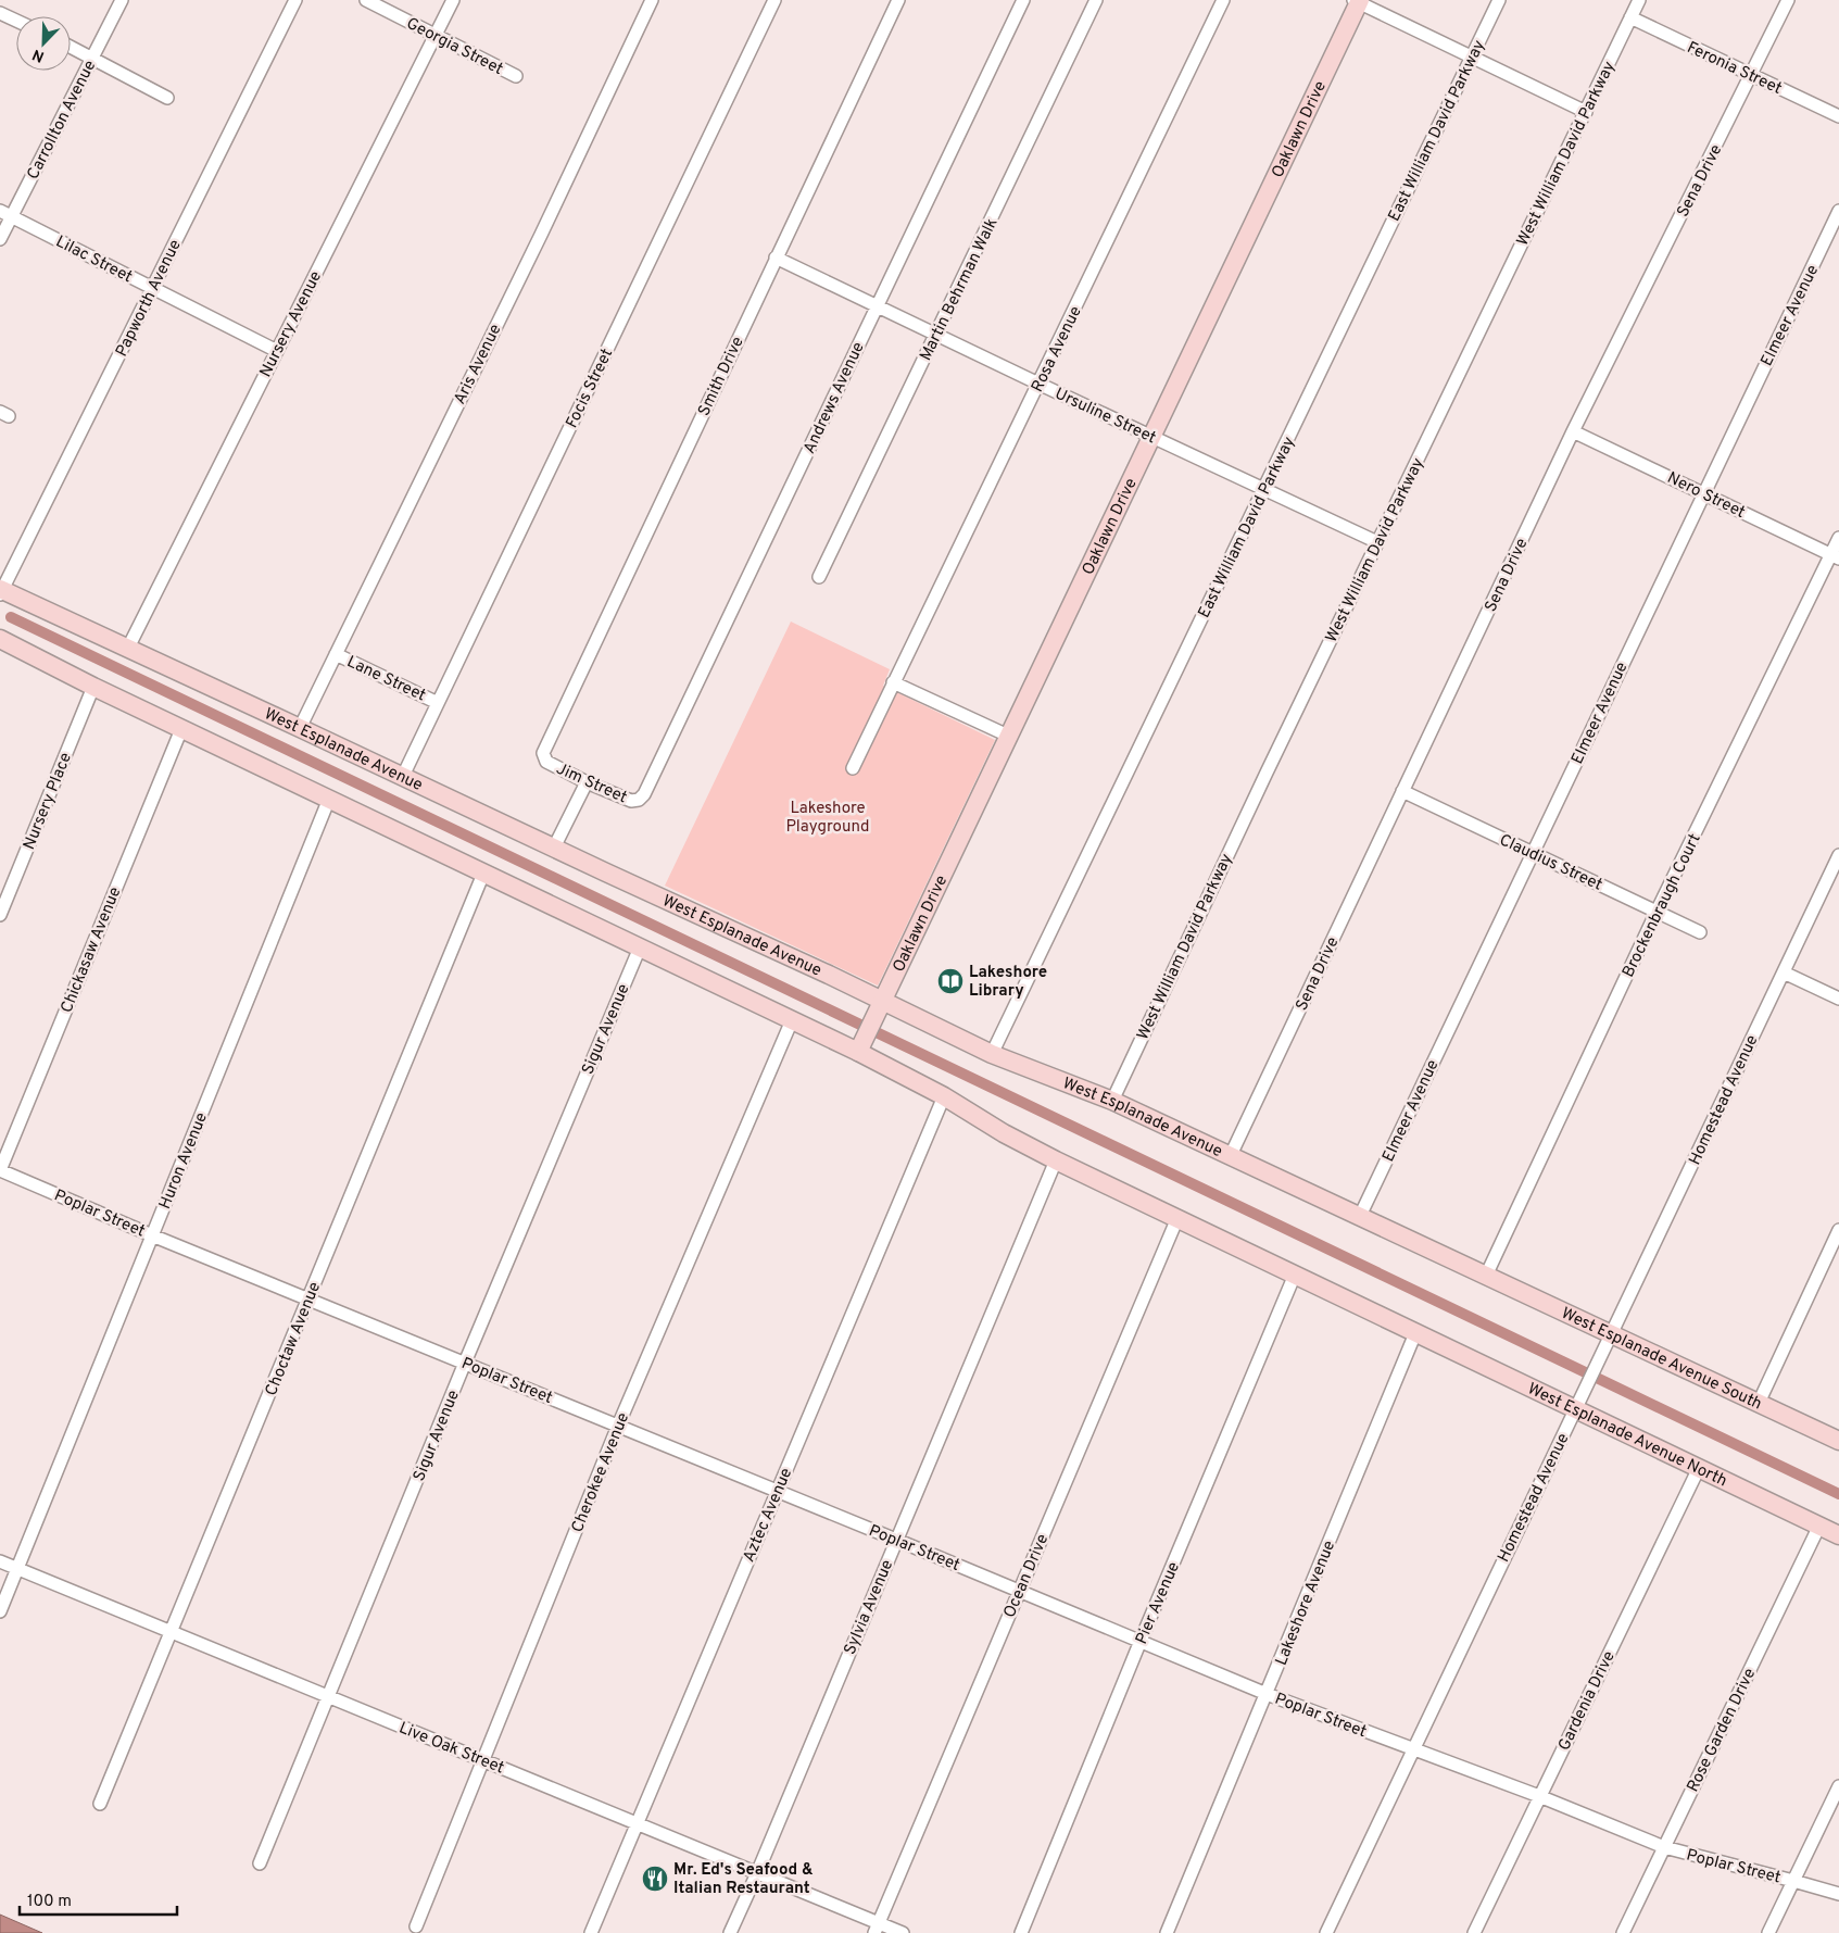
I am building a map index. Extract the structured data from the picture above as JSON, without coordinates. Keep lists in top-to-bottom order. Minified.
{"streets":{"main road":["Oaklawn Drive","West Esplanade Avenue","West Esplanade Avenue South","West Esplanade Avenue North"],"street":["Georgia Street","Feronia Street","Carrollton Avenue","East William David Parkway","West William David Parkway","Sena Drive","Lilac Street","Martin Behrman Walk","Papworth Avenue","Elmeer Avenue","Nursery Avenue","Rosa Avenue","Aris Avenue","Smith Drive","Focis Street","Andrews Avenue","Ursuline Street","Nero Street","Lane Street","Jim Street","Nursery Place","Claudius Street","Brockenbraugh Court","Chickasaw Avenue","Sigur Avenue","Homestead Avenue","Huron Avenue","Poplar Street","Choctaw Avenue","Cherokee Avenue","Aztec Avenue","Ocean Drive","Pier Avenue","Lakeshore Avenue","Sylvia Avenue","Gardenia Drive","Rose Garden Drive","Live Oak Street"]},"crossings":[["Georgia Street","Nursery Avenue"],["Feronia Street","West William David Parkway"],["Feronia Street","Sena Drive"],["Carrollton Avenue","Lilac Street"],["Oaklawn Drive","Ursuline Street"],["Oaklawn Drive","West Esplanade Avenue"],["East William David Parkway","Ursuline Street"],["East William David Parkway","West Esplanade Avenue"],["West William David Parkway","Ursuline Street"],["West William David Parkway","West Esplanade Avenue"],["Sena Drive","Nero Street"],["Sena Drive","West Esplanade Avenue"],["Sena Drive","Claudius Street"],["Lilac Street","Papworth Avenue"],["Lilac Street","Nursery Avenue"],["Martin Behrman Walk","Ursuline Street"],["Papworth Avenue","West Esplanade Avenue"],["Elmeer Avenue","Nero Street"],["Elmeer Avenue","West Esplanade Avenue"],["Elmeer Avenue","Claudius Street"],["Nursery Avenue","West Esplanade Avenue"],["Rosa Avenue","Ursuline Street"],["Aris Avenue","Lane Street"],["Aris Avenue","West Esplanade Avenue"],["Smith Drive","Ursuline Street"],["Smith Drive","Jim Street"],["Focis Street","Lane Street"],["Focis Street","West Esplanade Avenue"],["Andrews Avenue","Ursuline Street"],["Andrews Avenue","Jim Street"],["Nero Street","Brockenbraugh Court"],["West Esplanade Avenue","Brockenbraugh Court"],["West Esplanade Avenue","West Esplanade Avenue South"],["Claudius Street","Brockenbraugh Court"],["Brockenbraugh Court","West Esplanade Avenue South"],["Chickasaw Avenue","Poplar Street"],["Sigur Avenue","Poplar Street"],["Sigur Avenue","Live Oak Street"],["Homestead Avenue","Poplar Street"],["Homestead Avenue","West Esplanade Avenue South"],["Homestead Avenue","West Esplanade Avenue North"],["Huron Avenue","Poplar Street"],["Huron Avenue","Live Oak Street"],["Poplar Street","Choctaw Avenue"],["Poplar Street","Cherokee Avenue"],["Poplar Street","Aztec Avenue"],["Poplar Street","Ocean Drive"],["Poplar Street","Pier Avenue"],["Poplar Street","Lakeshore Avenue"],["Poplar Street","Sylvia Avenue"],["Poplar Street","Gardenia Drive"],["Poplar Street","Rose Garden Drive"],["Choctaw Avenue","Live Oak Street"],["West Esplanade Avenue North","Lakeshore Avenue"],["West Esplanade Avenue North","Gardenia Drive"],["West Esplanade Avenue North","Rose Garden Drive"],["Cherokee Avenue","Live Oak Street"],["Aztec Avenue","Live Oak Street"],["Ocean Drive","Live Oak Street"],["Sylvia Avenue","Live Oak Street"]],"parks":["Lakeshore Playground"],"places":{"library":["Lakeshore Library"],"restaurant":["Mr. Ed's Seafood & Italian Restaurant"]},"scale_bar":"100 m","north":"bottom left"}
